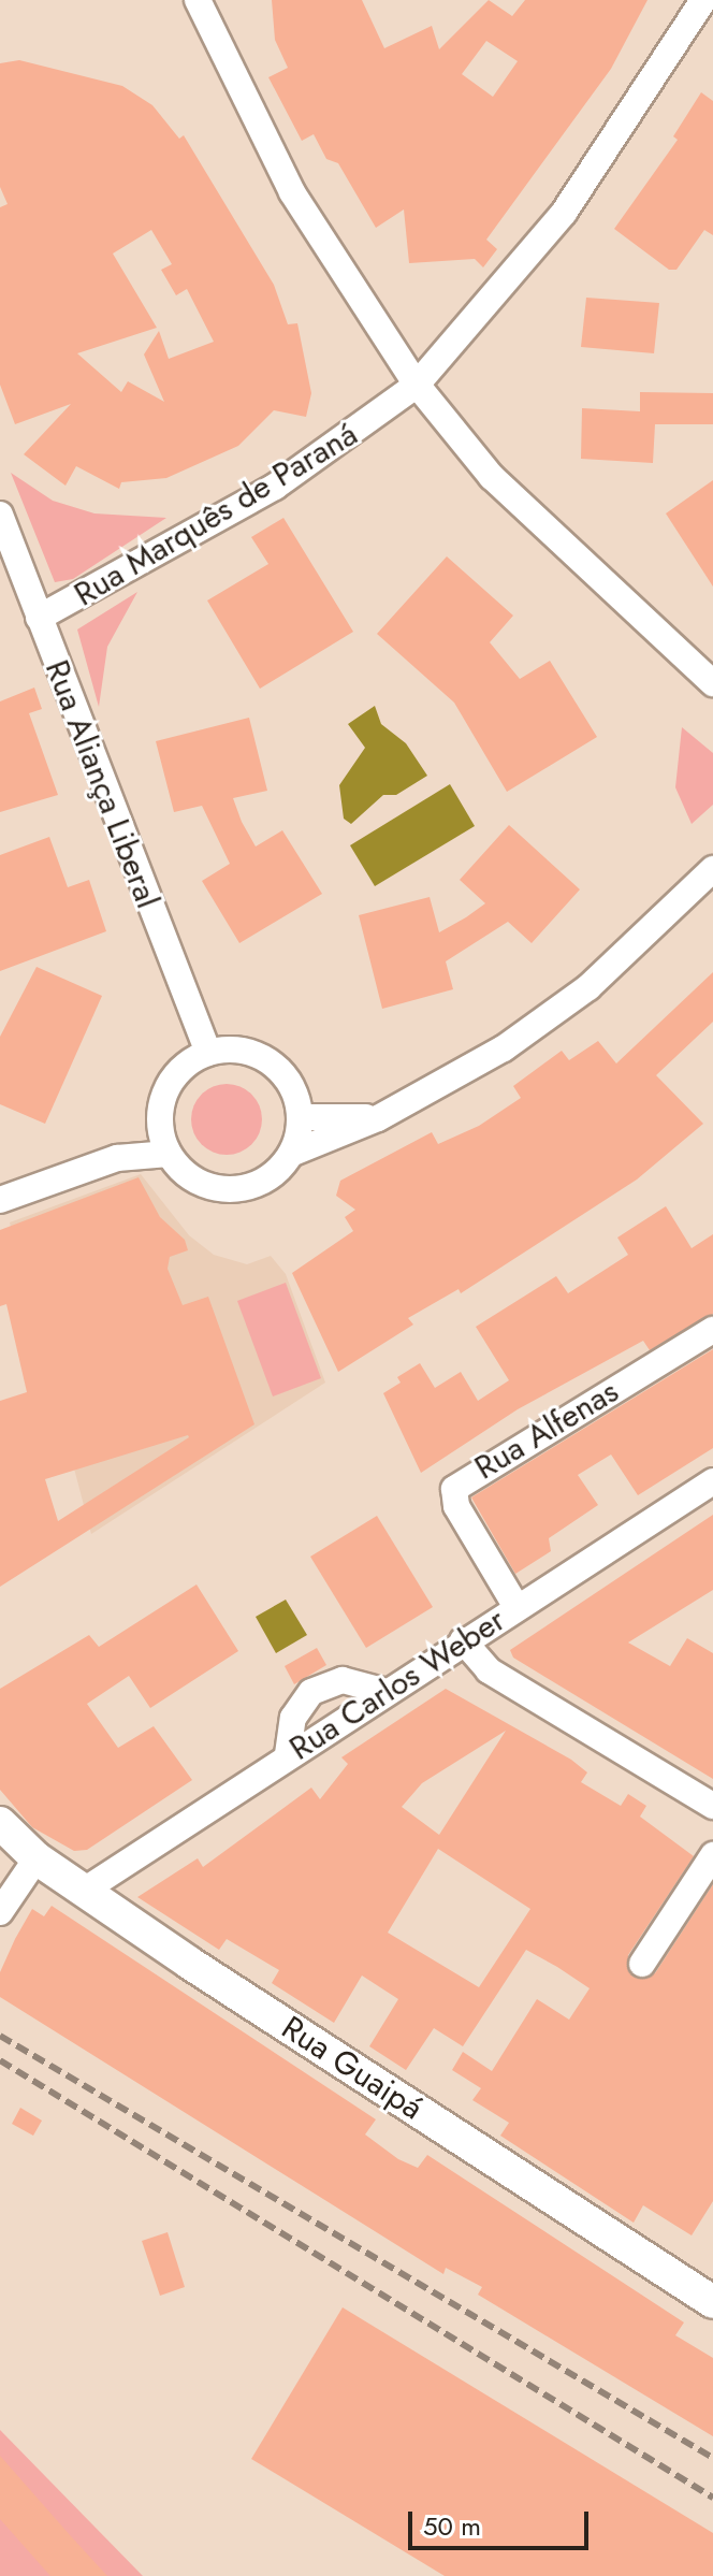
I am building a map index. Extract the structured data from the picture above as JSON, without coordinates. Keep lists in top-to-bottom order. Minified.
{"streets":{"main road":["Rua Guaipá"],"street":["Rua Marquês de Paraná","Rua Aliança Liberal","Rua Alfenas","Rua Carlos Weber"]},"crossings":[["Rua Marquês de Paraná","Rua Aliança Liberal"],["Rua Alfenas","Rua Carlos Weber"],["Rua Carlos Weber","Rua Guaipá"]],"scale_bar":"50 m"}
